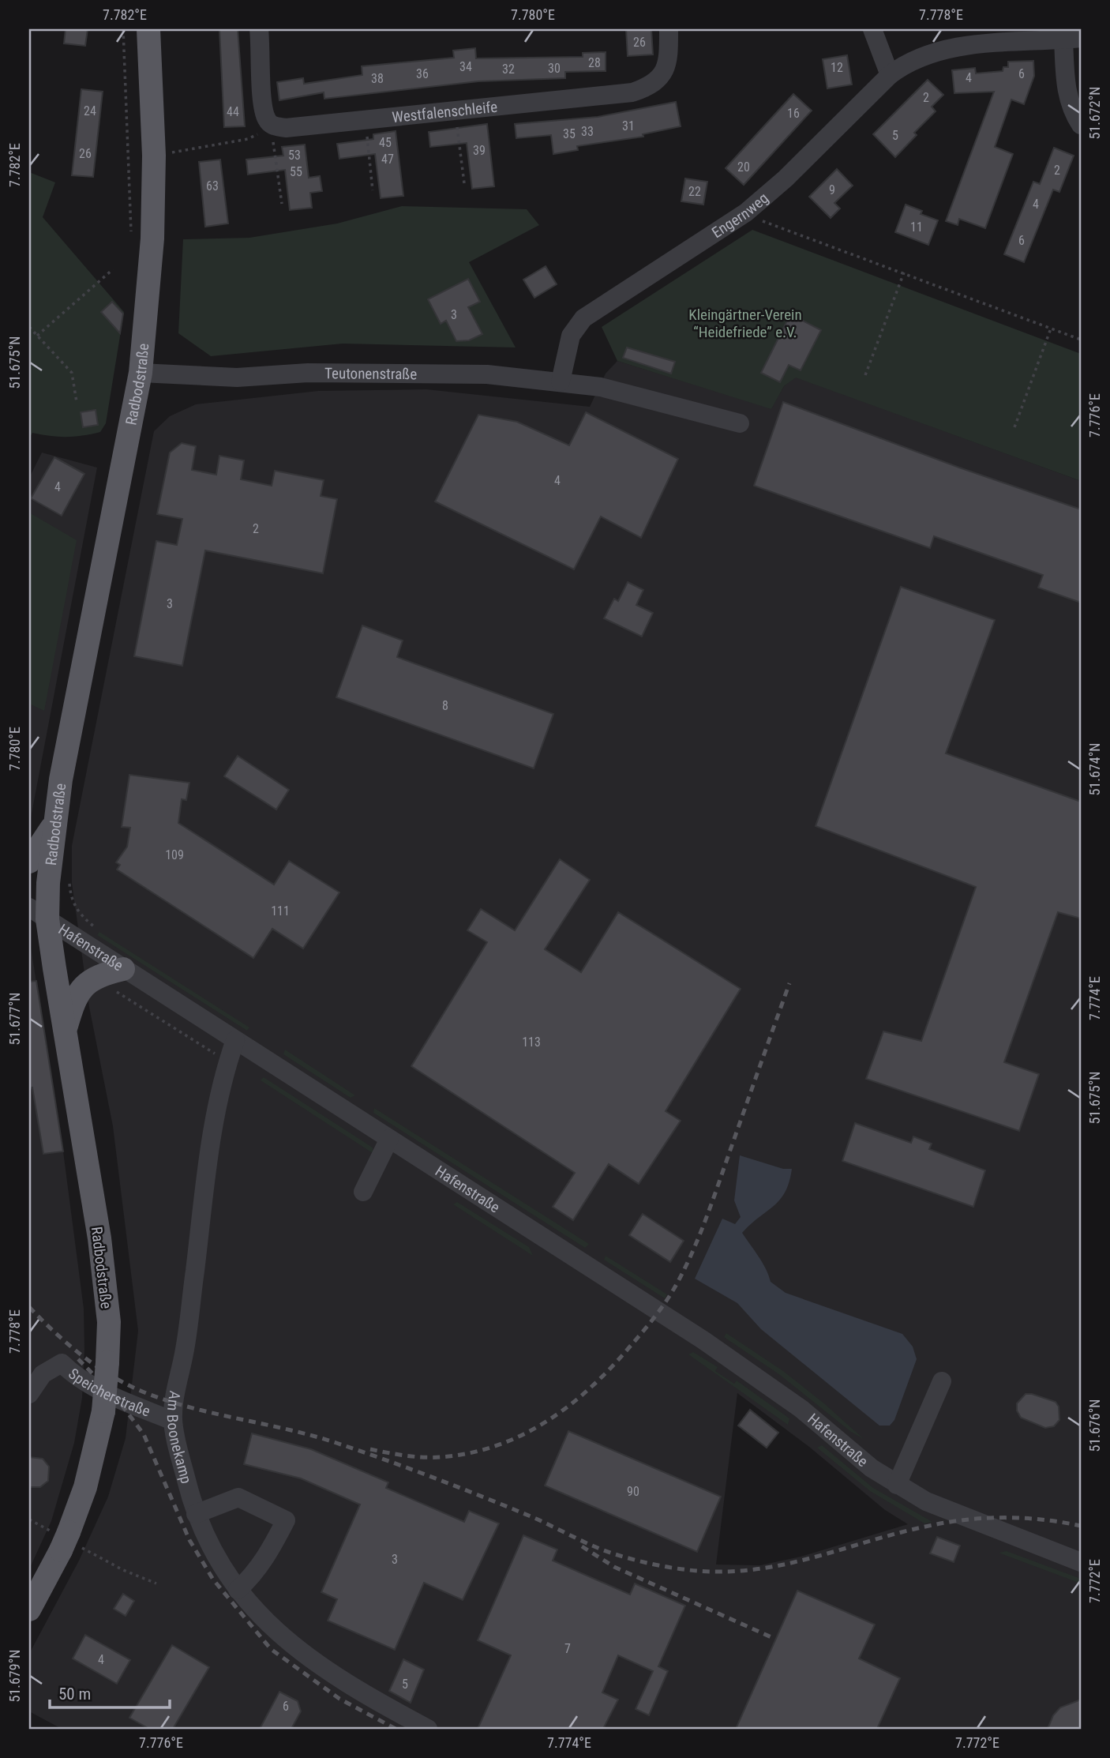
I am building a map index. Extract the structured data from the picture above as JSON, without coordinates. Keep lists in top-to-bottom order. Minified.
{"streets":{"main road":["Radbodstraße"],"street":["Westfalenschleife","Engernweg","Teutonenstraße","Hafenstraße","Speicherstraße","Am Boonekamp"]},"crossings":[["Engernweg","Teutonenstraße"],["Teutonenstraße","Radbodstraße"],["Radbodstraße","Hafenstraße"],["Hafenstraße","Am Boonekamp"],["Speicherstraße","Am Boonekamp"]],"parks":["Kleingärtner-Verein “Heidefriede” e.V."],"house_numbers":["26","28","34","12","30","32","36","6","4","38","2","24","44","16","31","33","35","5","45","39","26","53","47","20","2","55","63","9","22","4","11","6","3","4","4","2","3","8","109","111","113","90","3","7","4","5","6"],"scale_bar":"50 m","coordinates":["7.782°E","7.780°E","7.778°E","51.672°N","51.675°N","7.776°E","51.674°N","7.774°E","51.677°N","51.676°N","7.772°E","51.679°N"]}
